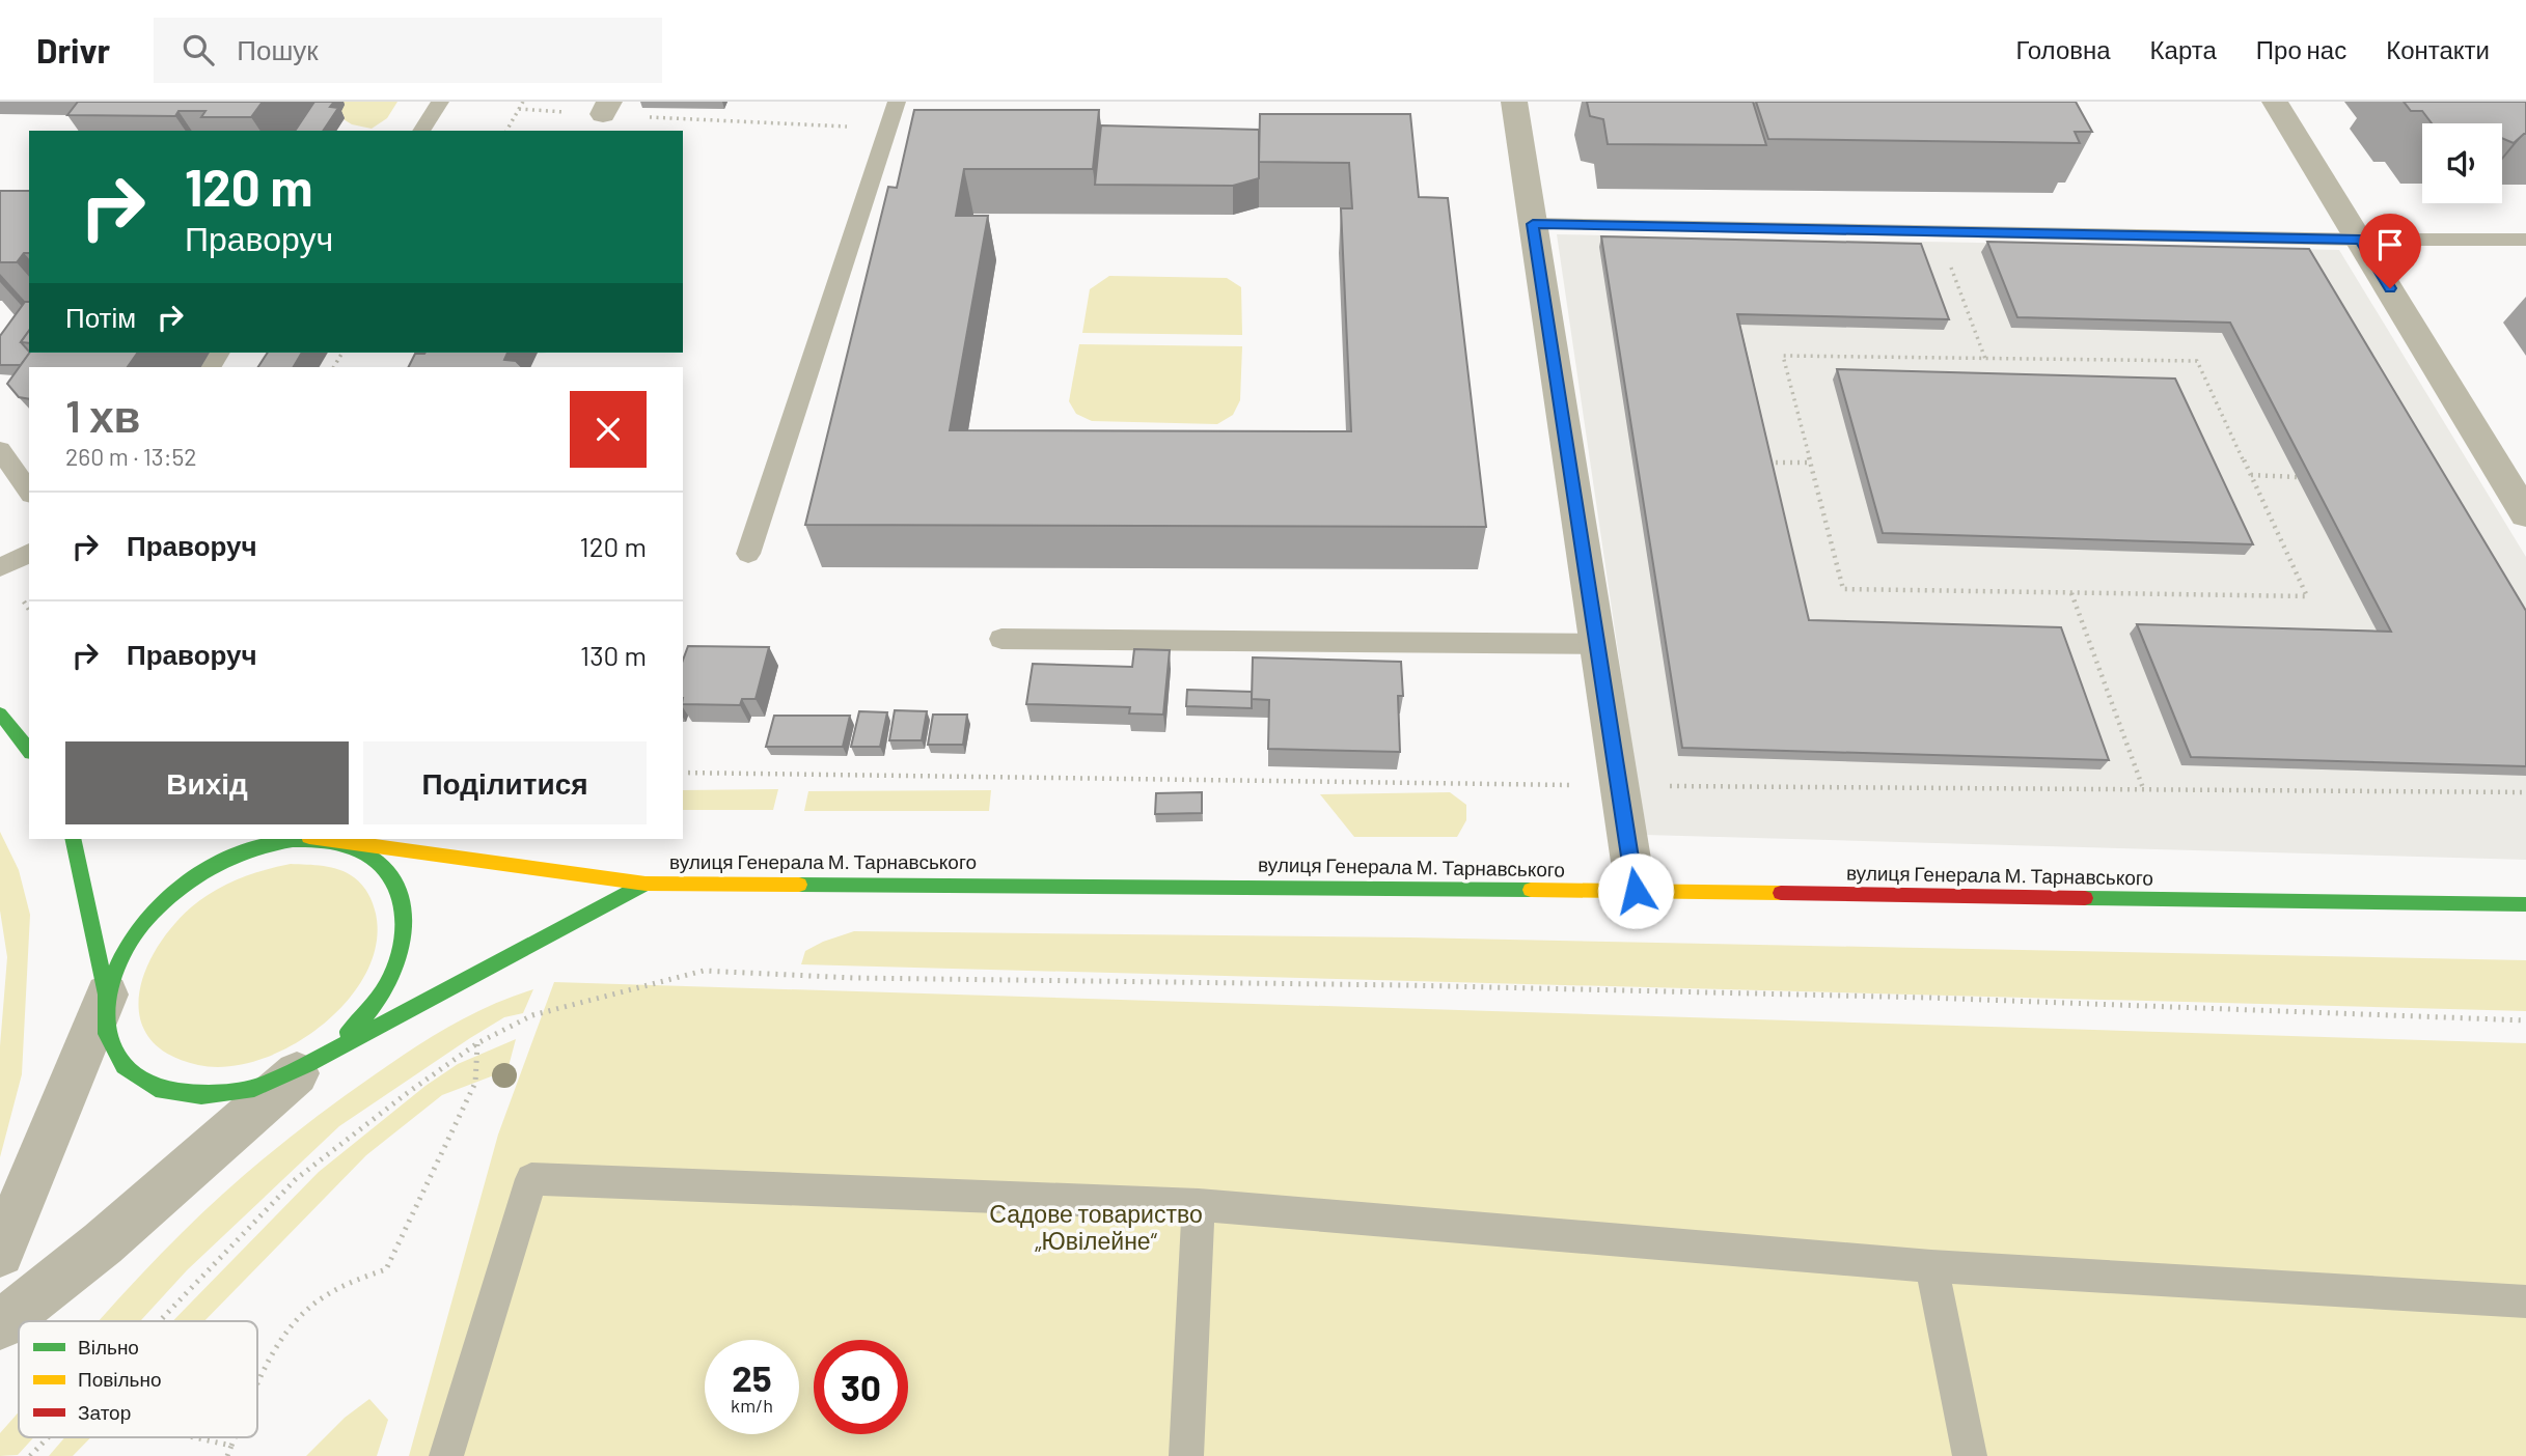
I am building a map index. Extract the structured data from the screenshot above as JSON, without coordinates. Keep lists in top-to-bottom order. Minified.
{"streets":{"main road":["вулиця Генерала М. Тарнавського"]},"parks":["Садове товариство „Ювілейне“"],"legend":["Вільно","Повільно","Затор"],"page":{"header":"Drivr","search":"Пошук","nav":["Головна","Карта","Про нас","Контакти"],"turn":["120 m","Праворуч"],"then":"Потім","heading":["1 хв","260 m · 13:52"],"list":[{"name":"Праворуч","value":"120 m"},{"name":"Праворуч","value":"130 m"}],"buttons":["Вихід","Поділитися"],"speed":"25 km/h","limit":"30"}}
